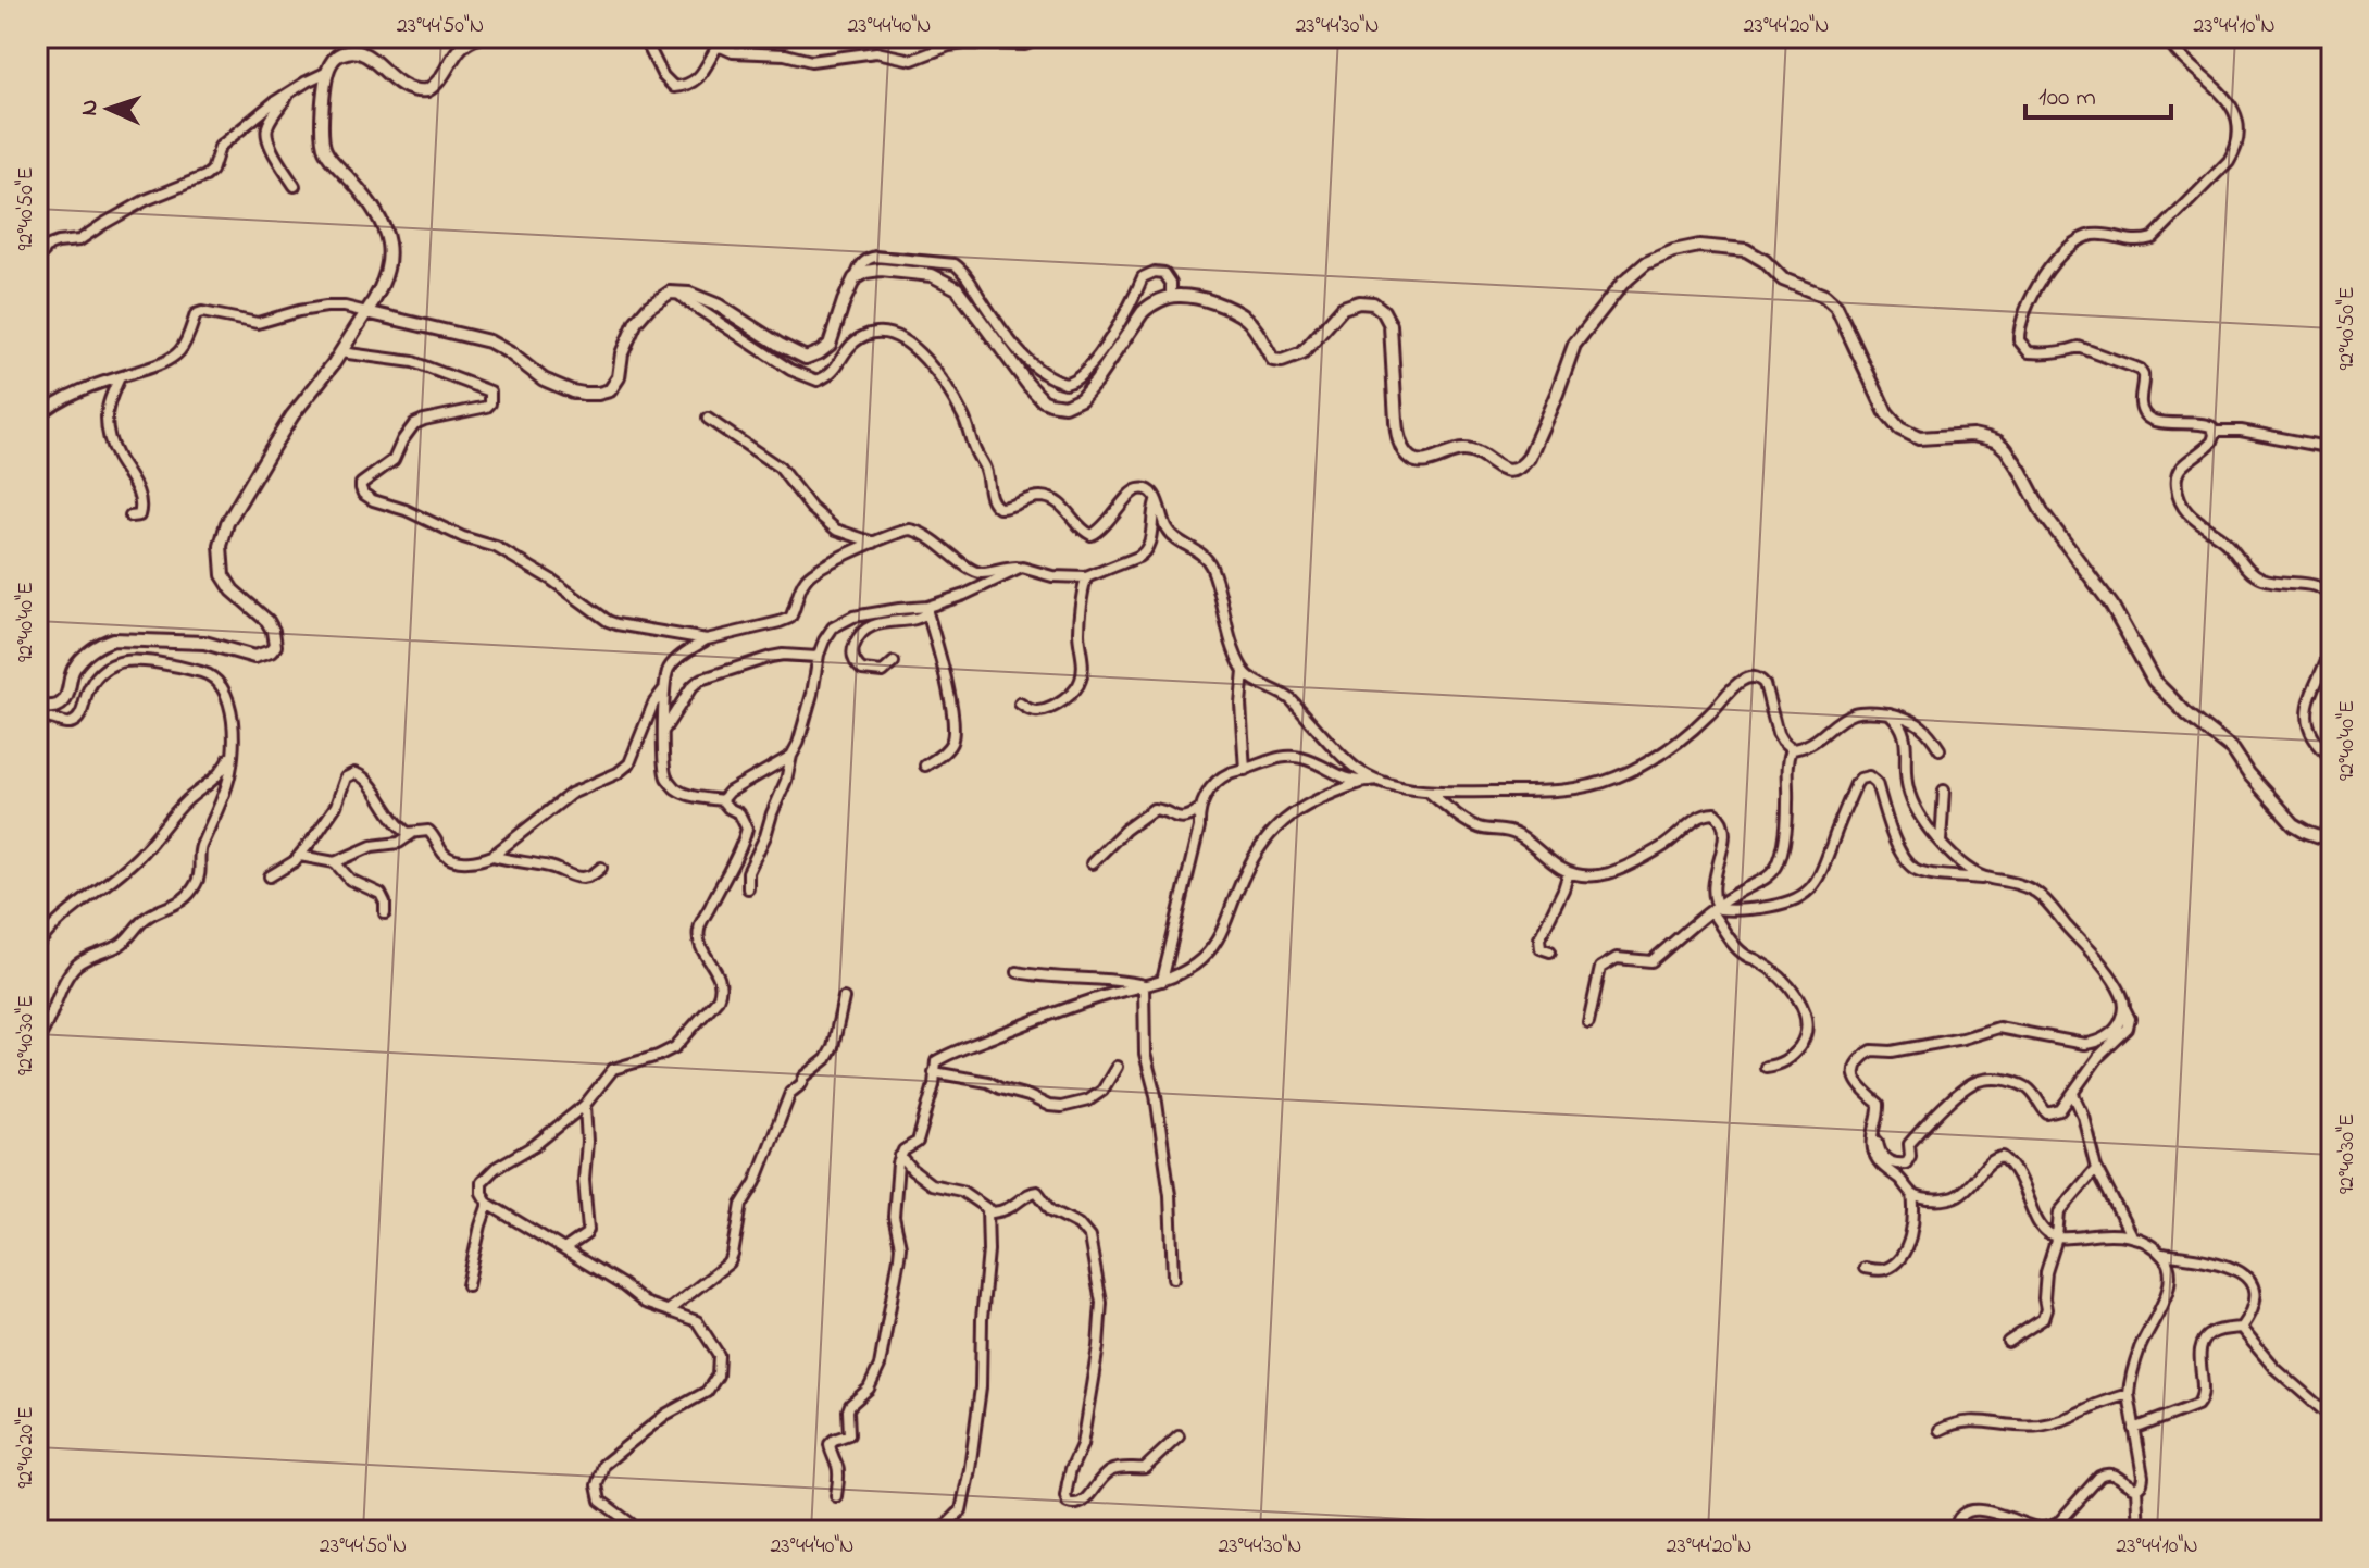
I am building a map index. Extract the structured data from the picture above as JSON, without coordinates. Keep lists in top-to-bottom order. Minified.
{"scale_bar":"100 m","north":"left","coordinates":["23°44'50\"N","23°44'40\"N","23°44'30\"N","23°44'20\"N","23°44'10\"N","92°40'50\"E","92°40'40\"E","92°40'30\"E","92°40'20\"E"]}
